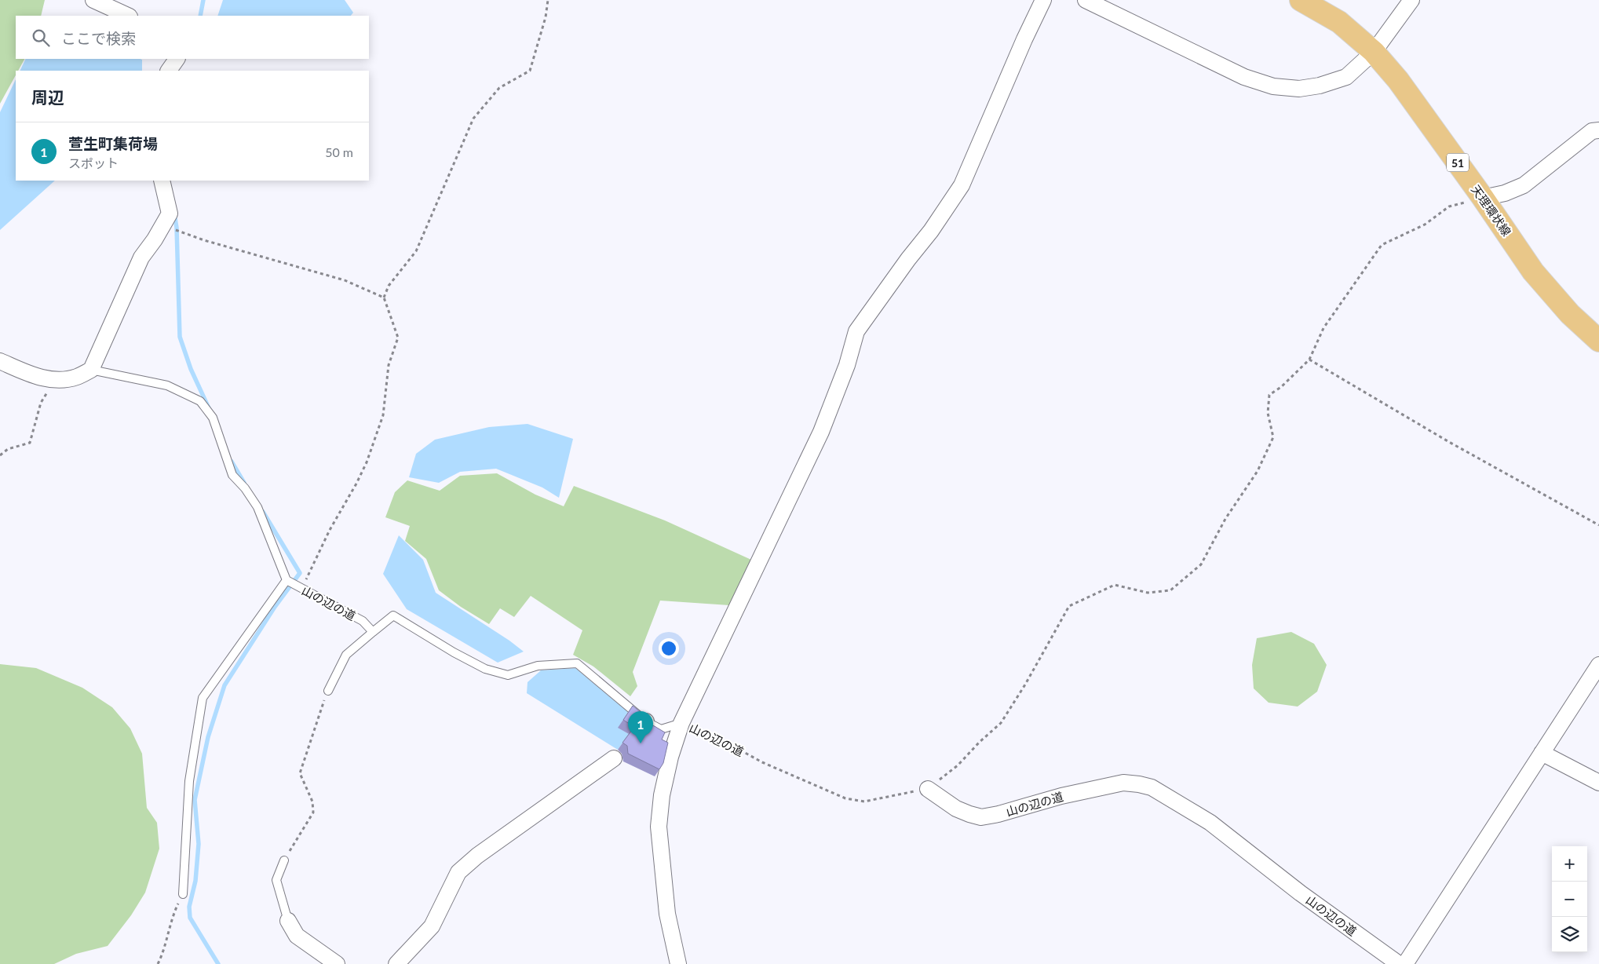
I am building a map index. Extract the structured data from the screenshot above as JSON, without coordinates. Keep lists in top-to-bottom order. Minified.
{"streets":{"main road":["51","天理環状線"],"street":["山の辺の道"]},"page":{"search":"ここで検索","heading":"周辺","list":[{"mark":"1","name":"萱生町集荷場","note":"スポット","value":"50 m"}],"pins":"1","map_buttons":["+","−"]}}
